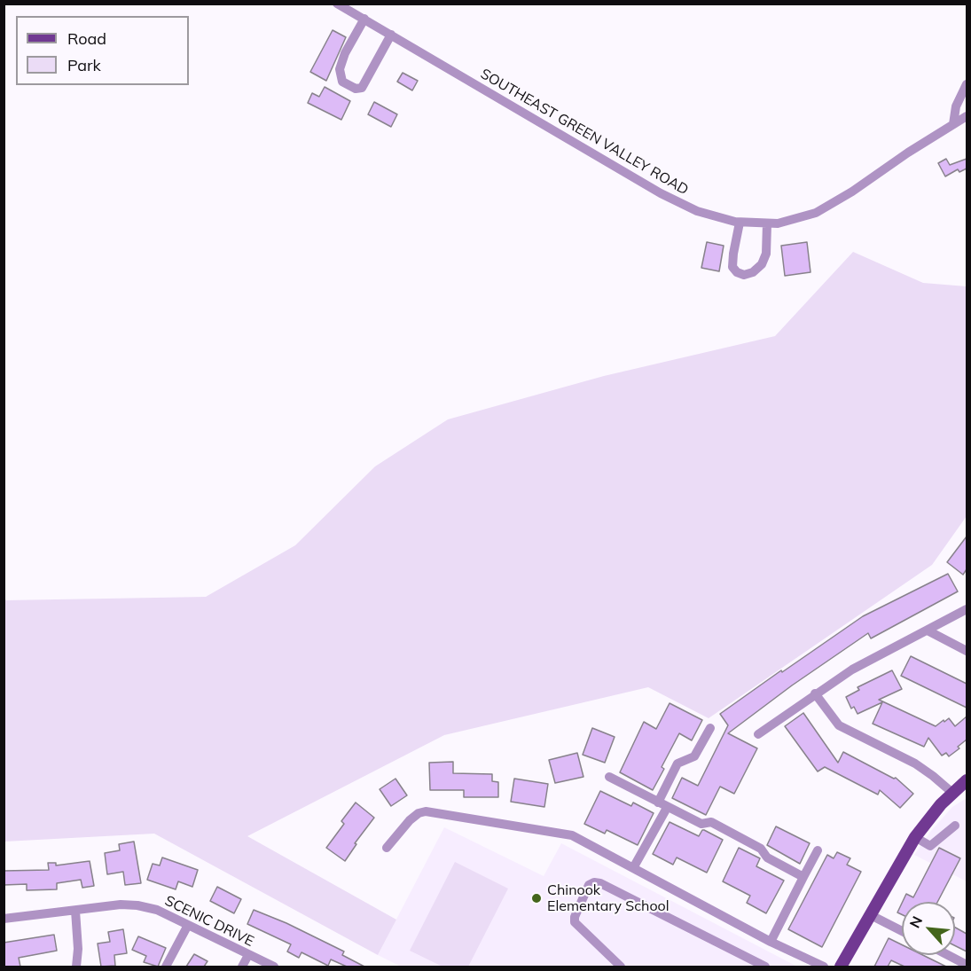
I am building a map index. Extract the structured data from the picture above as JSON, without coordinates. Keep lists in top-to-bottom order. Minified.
{"streets":{"street":["SOUTHEAST GREEN VALLEY ROAD","SCENIC DRIVE"]},"places":["Chinook Elementary School"],"legend":["Road","Park"],"north":"top left"}
